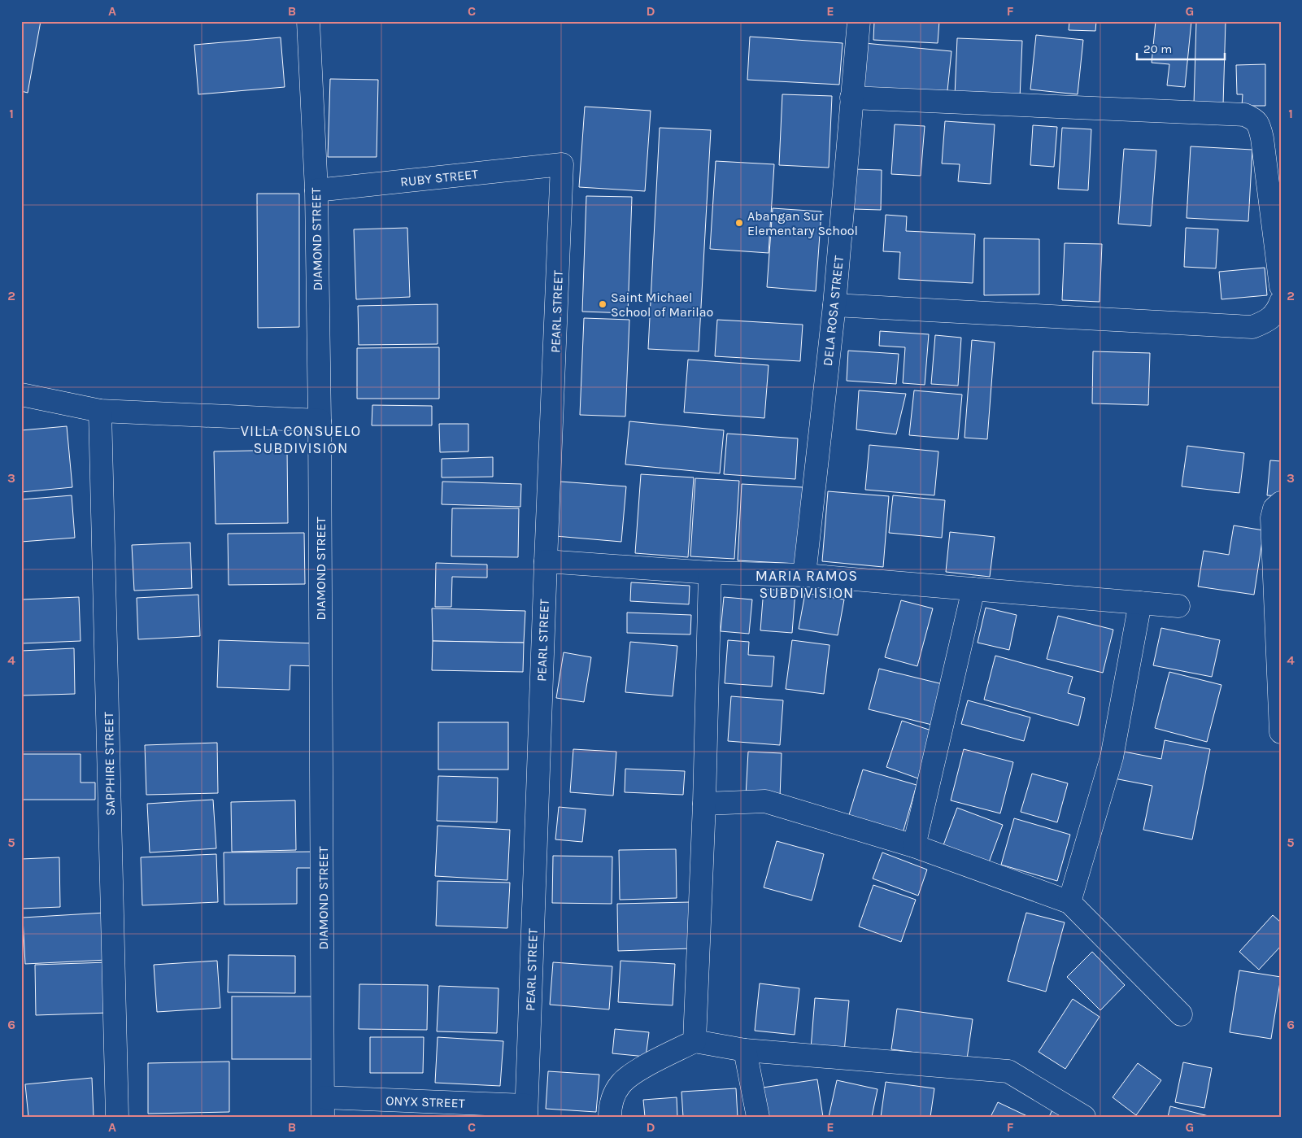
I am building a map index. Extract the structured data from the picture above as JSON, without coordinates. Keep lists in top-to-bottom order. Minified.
{"streets":{"street":["RUBY STREET","DIAMOND STREET","DELA ROSA STREET","PEARL STREET","SAPPHIRE STREET","ONYX STREET"]},"crossings":[["RUBY STREET","DIAMOND STREET"],["RUBY STREET","PEARL STREET"],["DIAMOND STREET","ONYX STREET"],["PEARL STREET","ONYX STREET"]],"districts":["VILLA CONSUELO SUBDIVISION","MARIA RAMOS SUBDIVISION"],"places":["Abangan Sur Elementary School","Saint Michael School of Marilao"],"scale_bar":"20 m","grid":{"columns":["A","B","C","D","E","F","G"],"rows":["1","2","3","4","5","6"]}}
